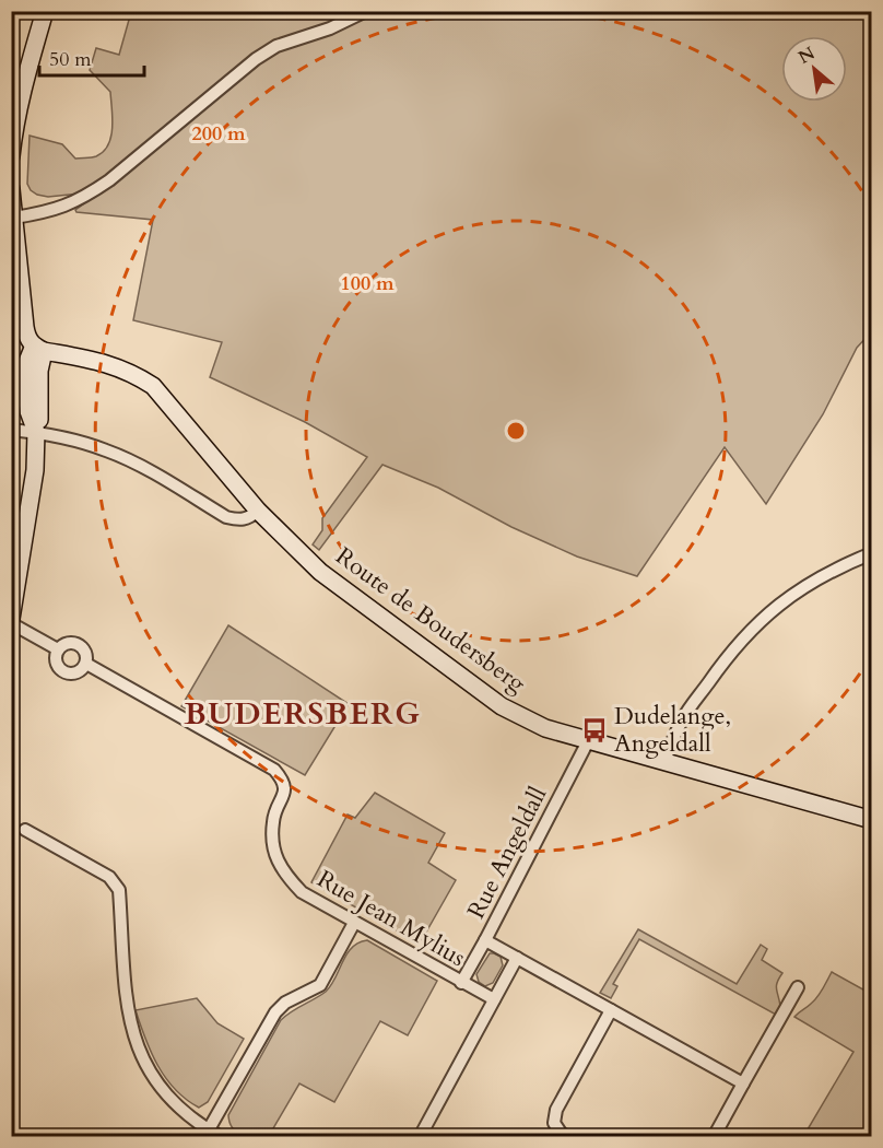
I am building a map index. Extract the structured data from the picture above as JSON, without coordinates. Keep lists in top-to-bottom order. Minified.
{"streets":{"main road":["Route de Boudersberg"],"street":["Rue Angeldall","Rue Jean Mylius"]},"crossings":[["Route de Boudersberg","Rue Angeldall"],["Rue Angeldall","Rue Jean Mylius"]],"districts":["BUDERSBERG"],"places":{"bus stop":["Dudelange, Angeldall"]},"scale_bar":"50 m","north":"top left","rings":["200 m","100 m"]}
